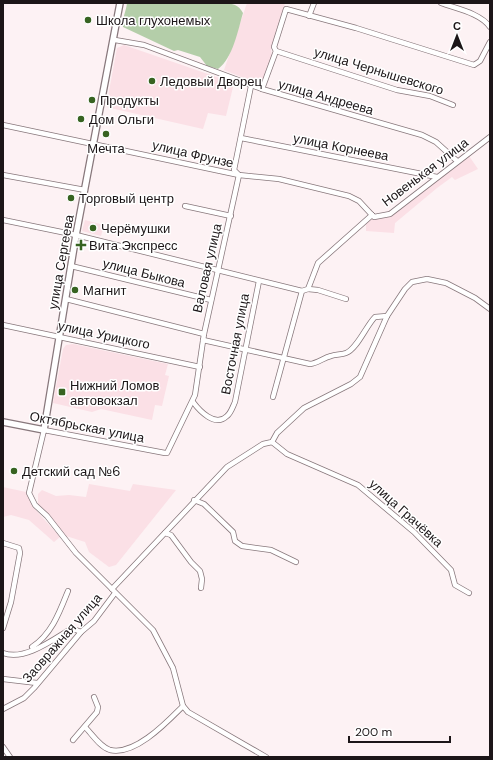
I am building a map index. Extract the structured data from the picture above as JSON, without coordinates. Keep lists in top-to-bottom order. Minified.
{"streets":{"main road":["улица Сергеева","Октябрьская улица"],"street":["улица Чернышевского","улица Андреева","улица Корнеева","улица Фрунзе","Новенькая улица","Валовая улица","улица Быкова","улица Урицкого","Восточная улица","улица Грачёвка","Заовражная улица"]},"crossings":[["улица Андреева","Новенькая улица"],["улица Андреева","улица Сергеева"],["улица Андреева","Валовая улица"],["улица Корнеева","Новенькая улица"],["улица Корнеева","Валовая улица"],["улица Фрунзе","Новенькая улица"],["улица Фрунзе","улица Сергеева"],["улица Фрунзе","Валовая улица"],["улица Сергеева","улица Быкова"],["улица Сергеева","улица Урицкого"],["улица Сергеева","Октябрьская улица"],["Валовая улица","улица Быкова"],["Валовая улица","улица Урицкого"],["Валовая улица","Восточная улица"],["Валовая улица","Октябрьская улица"],["улица Грачёвка","Заовражная улица"]],"places":{"other":["Школа глухонемых","Ледовый Дворец","Продукты","Дом Ольги","Мечта","Торговый центр","Черёмушки","Магнит","Детский сад №6"],"health":["Вита Экспресс"],"transit":["Нижний Ломов автовокзал"]},"scale_bar":"200 m","north":"top"}
